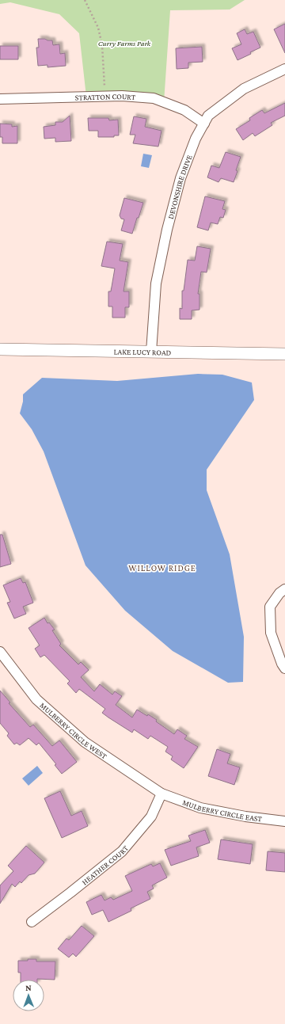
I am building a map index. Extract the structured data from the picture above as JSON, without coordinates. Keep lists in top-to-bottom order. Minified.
{"streets":{"street":["STRATTON COURT","DEVONSHIRE DRIVE","LAKE LUCY ROAD","MULBERRY CIRCLE WEST","MULBERRY CIRCLE EAST","HEATHER COURT"]},"crossings":[["STRATTON COURT","DEVONSHIRE DRIVE"],["DEVONSHIRE DRIVE","LAKE LUCY ROAD"],["MULBERRY CIRCLE WEST","MULBERRY CIRCLE EAST"],["MULBERRY CIRCLE WEST","HEATHER COURT"],["MULBERRY CIRCLE EAST","HEATHER COURT"]],"districts":["WILLOW RIDGE"],"parks":["Curry Farms Park"],"north":"top"}
